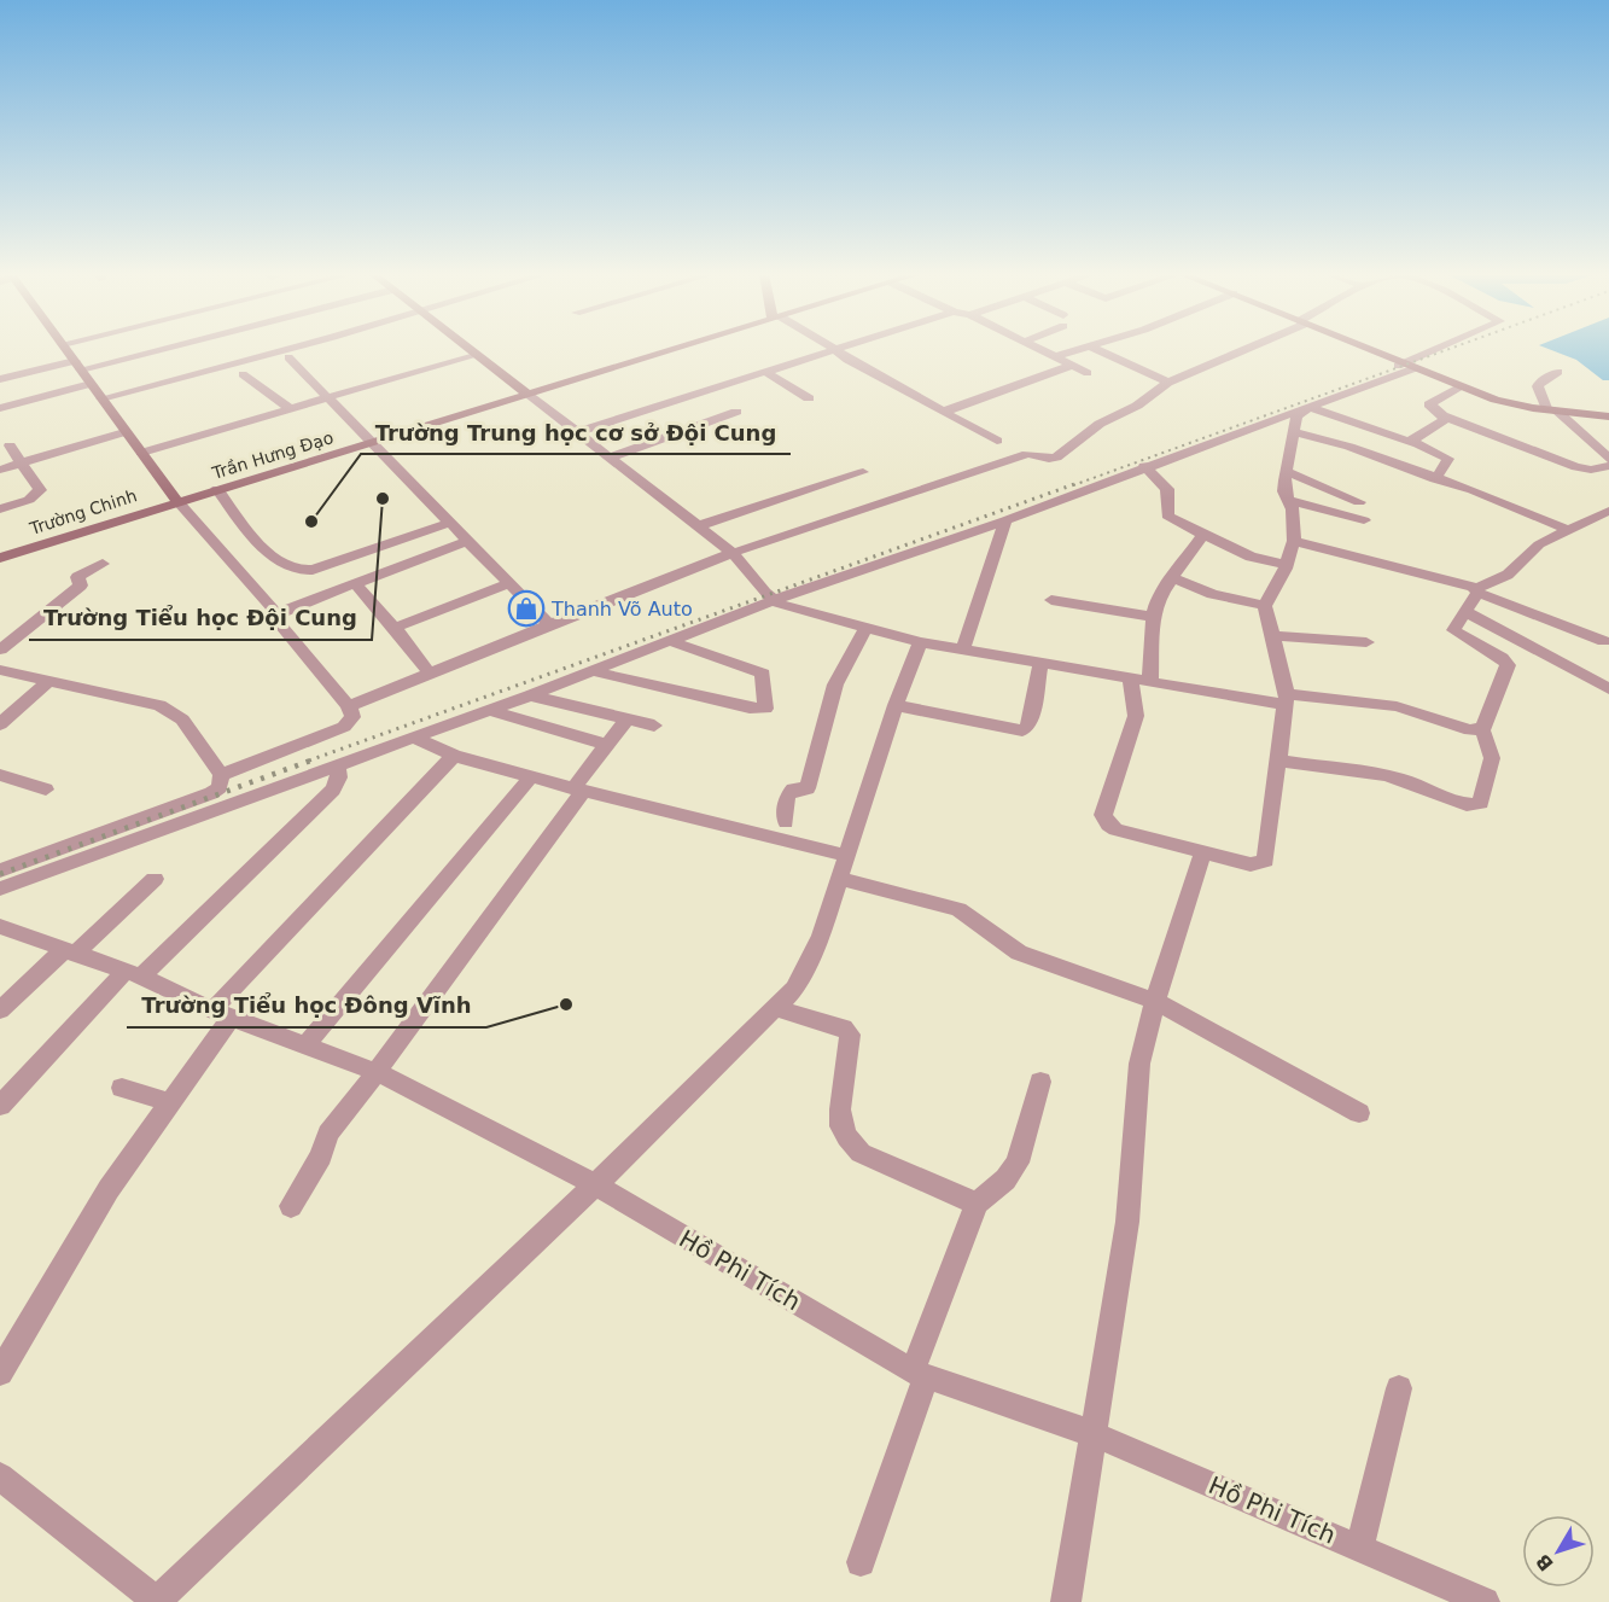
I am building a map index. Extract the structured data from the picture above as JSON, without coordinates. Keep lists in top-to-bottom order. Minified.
{"streets":{"main road":["Trần Hưng Đạo","Trường Chinh"],"street":["Hồ Phi Tích"]},"crossings":[["Trần Hưng Đạo","Trường Chinh"]],"places":{"other":["Trường Tiểu học Đội Cung","Trường Trung học cơ sở Đội Cung","Trường Tiểu học Đông Vĩnh"],"shop":["Thanh Võ Auto"]},"north":"bottom left"}
